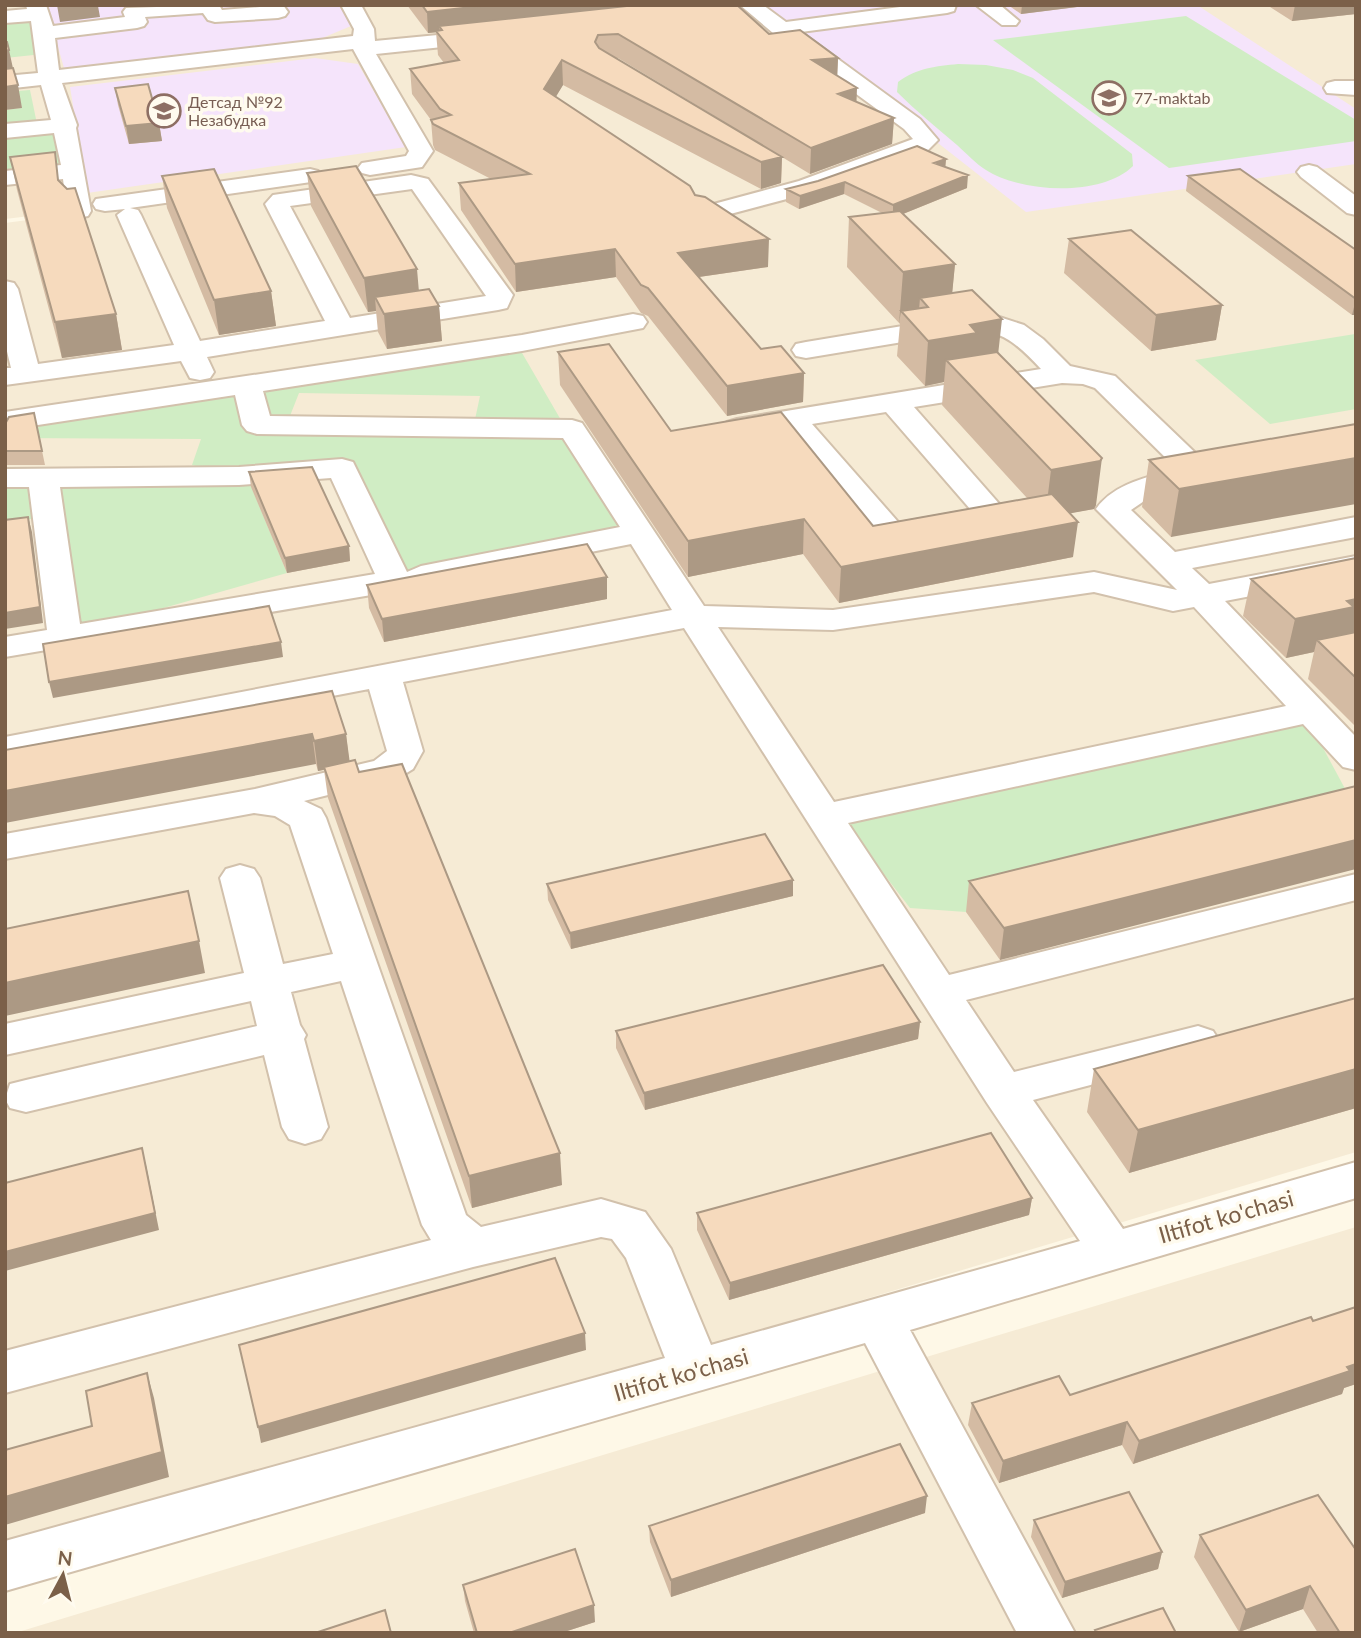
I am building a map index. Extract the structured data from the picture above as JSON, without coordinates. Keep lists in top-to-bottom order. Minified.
{"streets":{"street":["Iltifot ko'chasi"]},"places":{"school or university":["77-maktab","Детсад №92 Незабудка"]},"north":"top"}
